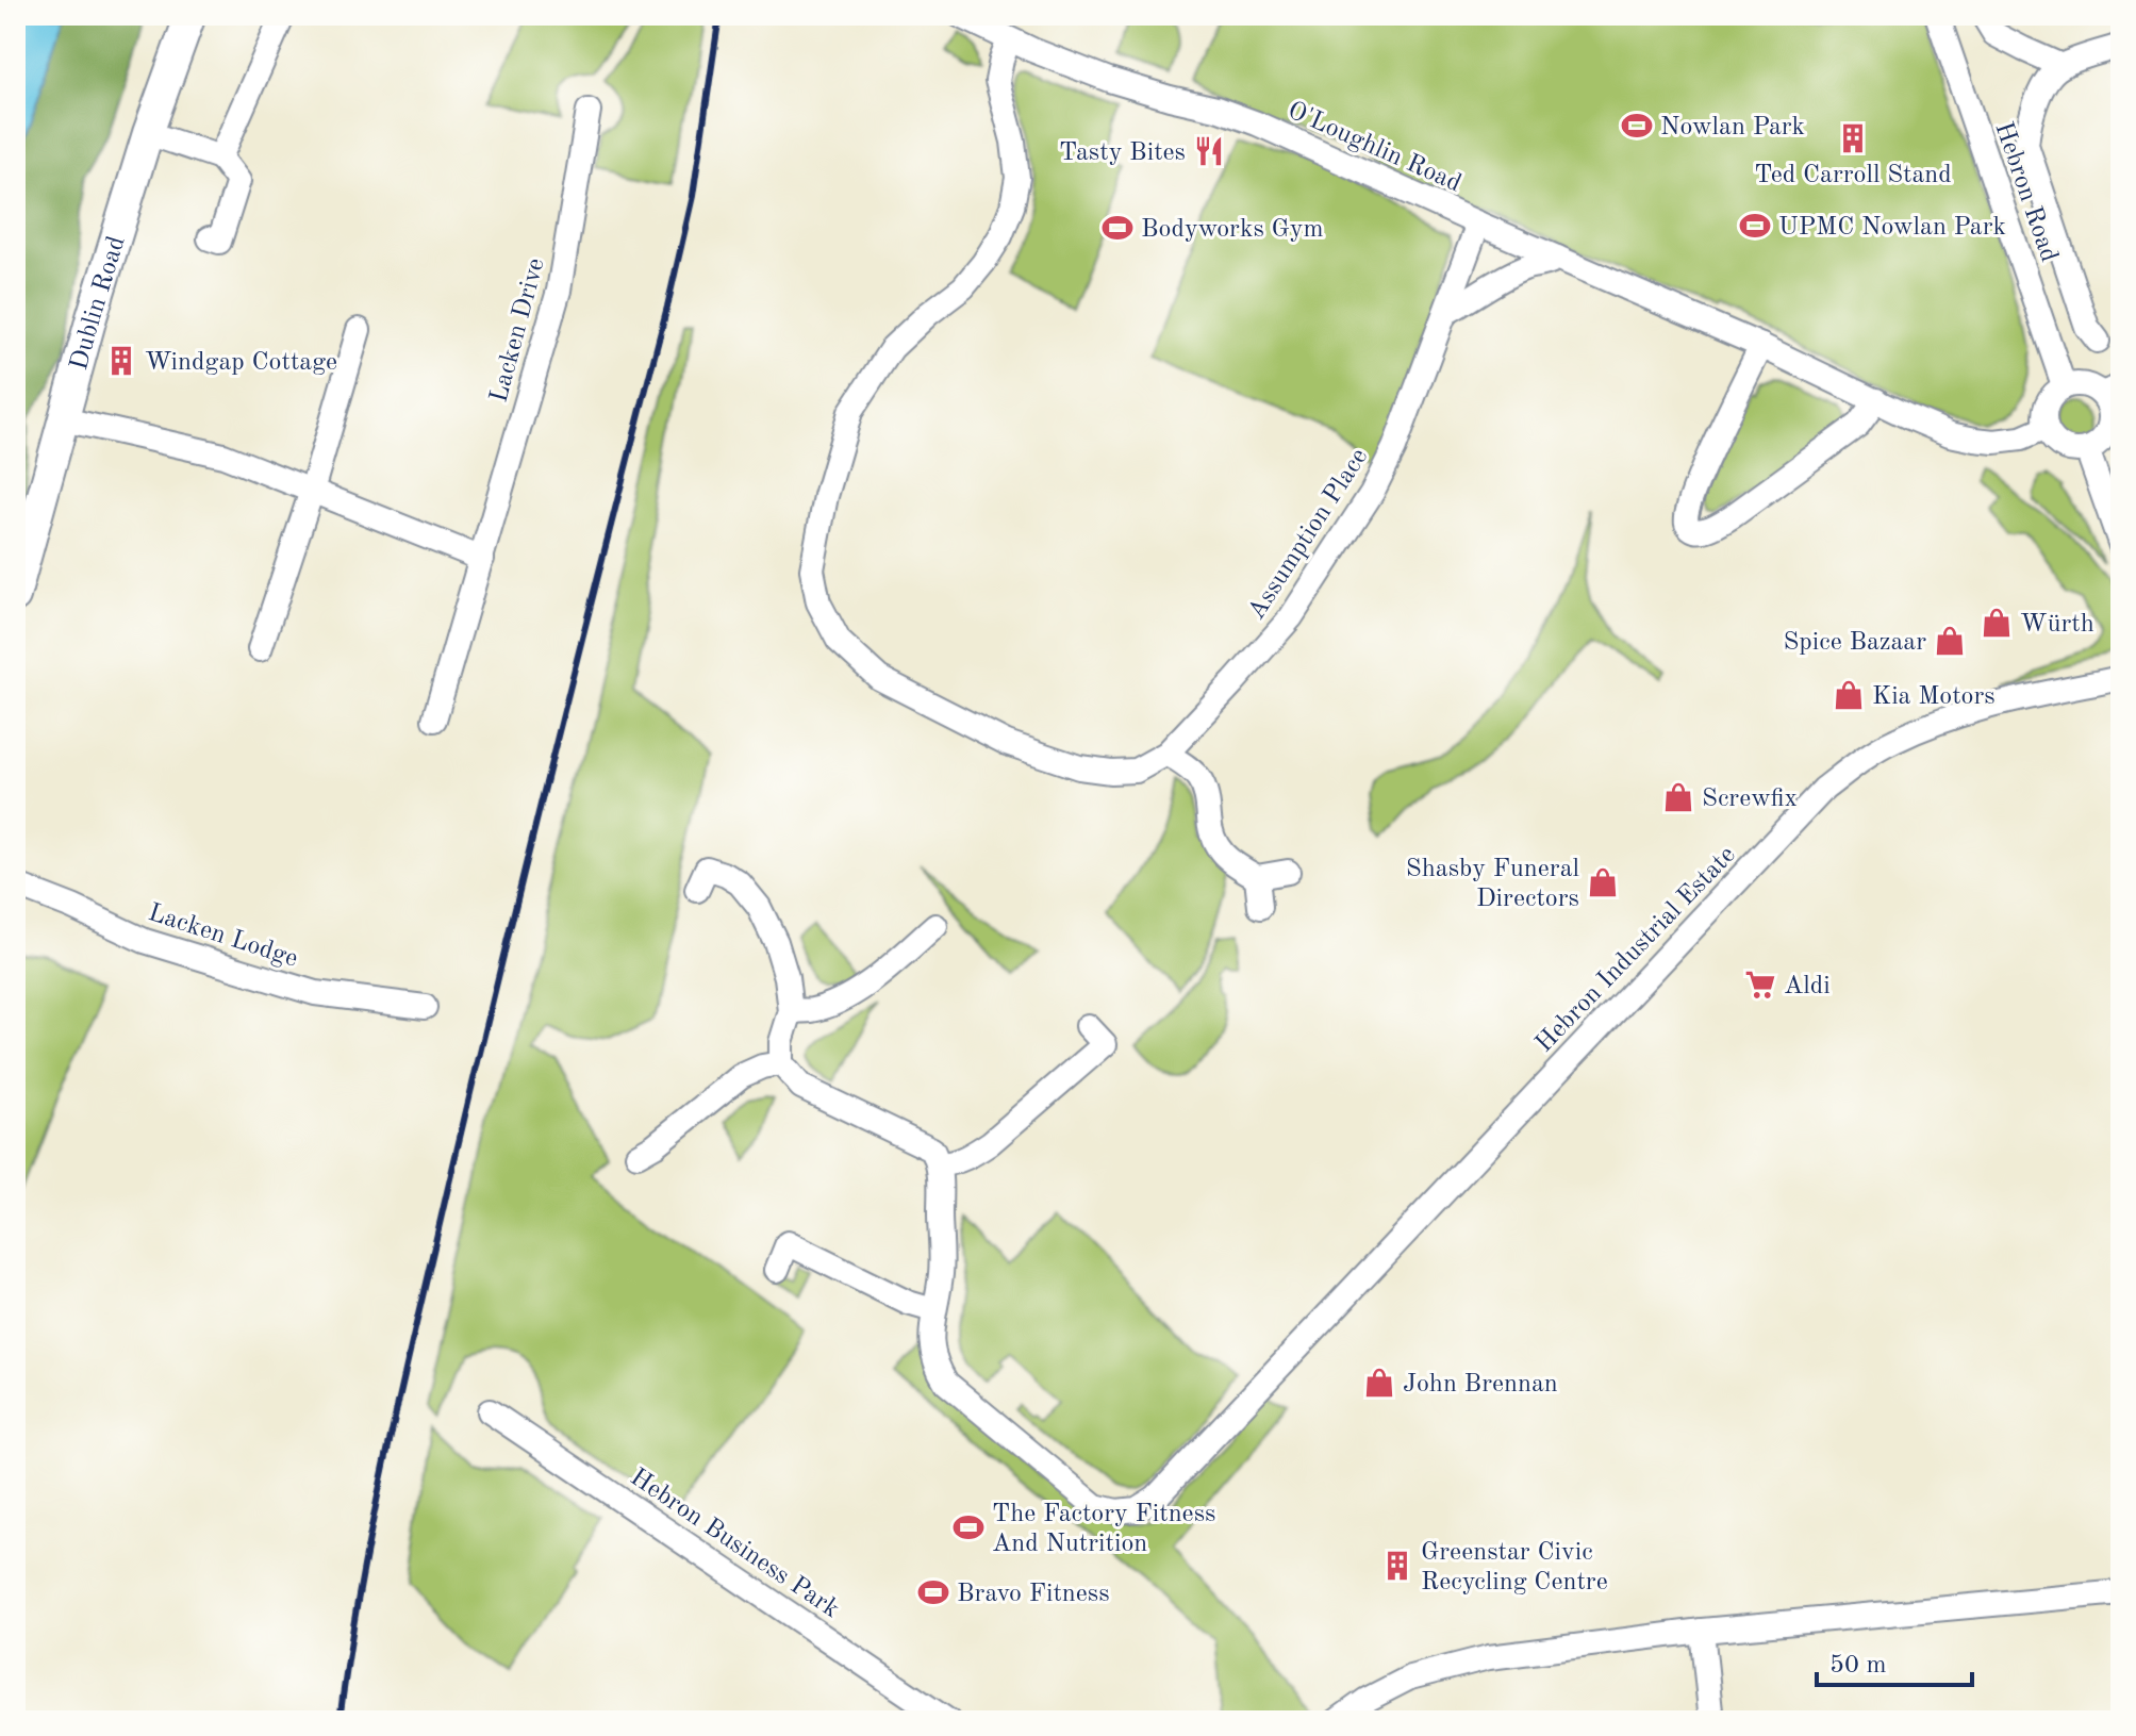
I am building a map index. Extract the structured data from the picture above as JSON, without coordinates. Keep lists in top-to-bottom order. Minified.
{"streets":{"main road":["Dublin Road"],"street":["O'Loughlin Road","Hebron Road","Lacken Drive","Assumption Place","Lacken Lodge","Hebron Industrial Estate","Hebron Business Park"]},"crossings":[["O'Loughlin Road","Hebron Road"],["O'Loughlin Road","Assumption Place"]],"places":{"sports":["Nowlan Park","UPMC Nowlan Park","Bodyworks Gym","The Factory Fitness And Nutrition","Bravo Fitness"],"building":["Ted Carroll Stand","Windgap Cottage","Greenstar Civic Recycling Centre"],"restaurant":["Tasty Bites"],"shop":["Würth","Spice Bazaar","Kia Motors","Screwfix","Shasby Funeral Directors","John Brennan"],"supermarket":["Aldi"]},"scale_bar":"50 m"}
